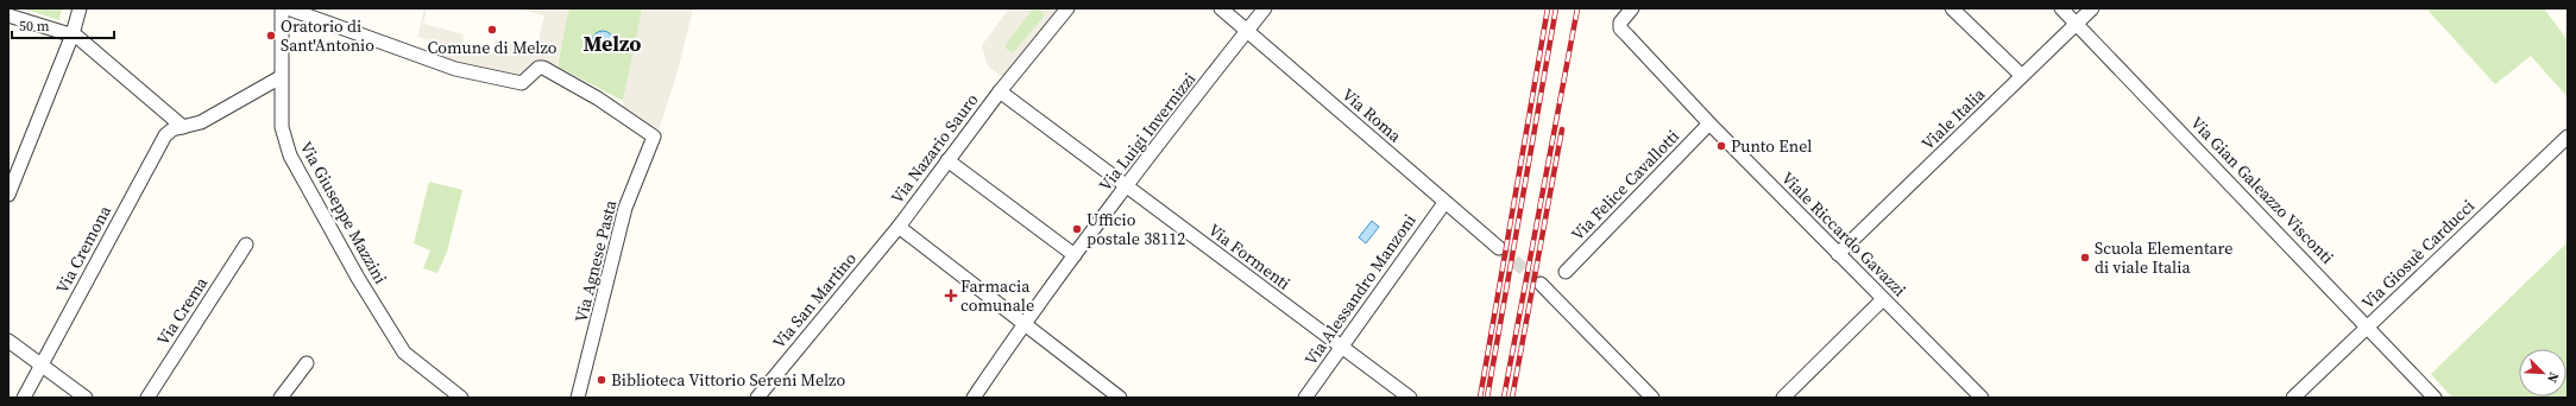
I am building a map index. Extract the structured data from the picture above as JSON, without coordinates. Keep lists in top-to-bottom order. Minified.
{"streets":{"street":["Via Roma","Viale Italia","Via Luigi Invernizzi","Via Nazario Sauro","Via Felice Cavallotti","Via Gian Galeazzo Visconti","Via Giuseppe Mazzini","Viale Riccardo Gavazzi","Via Cremona","Via Giosuè Carducci","Via Formenti","Via Agnese Pasta","Via Alessandro Manzoni","Via San Martino","Via Crema"]},"crossings":[["Via Roma","Via Luigi Invernizzi"],["Via Roma","Via Alessandro Manzoni"],["Viale Italia","Via Gian Galeazzo Visconti"],["Viale Italia","Viale Riccardo Gavazzi"],["Via Luigi Invernizzi","Via Formenti"],["Via Nazario Sauro","Via Formenti"],["Via Nazario Sauro","Via San Martino"],["Via Felice Cavallotti","Viale Riccardo Gavazzi"],["Via Gian Galeazzo Visconti","Via Giosuè Carducci"],["Via Giuseppe Mazzini","Via Cremona"],["Via Formenti","Via Alessandro Manzoni"]],"districts":["Melzo"],"places":{"other":["Comune di Melzo","Oratorio di Sant'Antonio","Punto Enel","Ufficio postale 38112","Scuola Elementare di viale Italia","Biblioteca Vittorio Sereni Melzo"],"health":["Farmacia comunale"]},"scale_bar":"50 m","north":"bottom right"}
